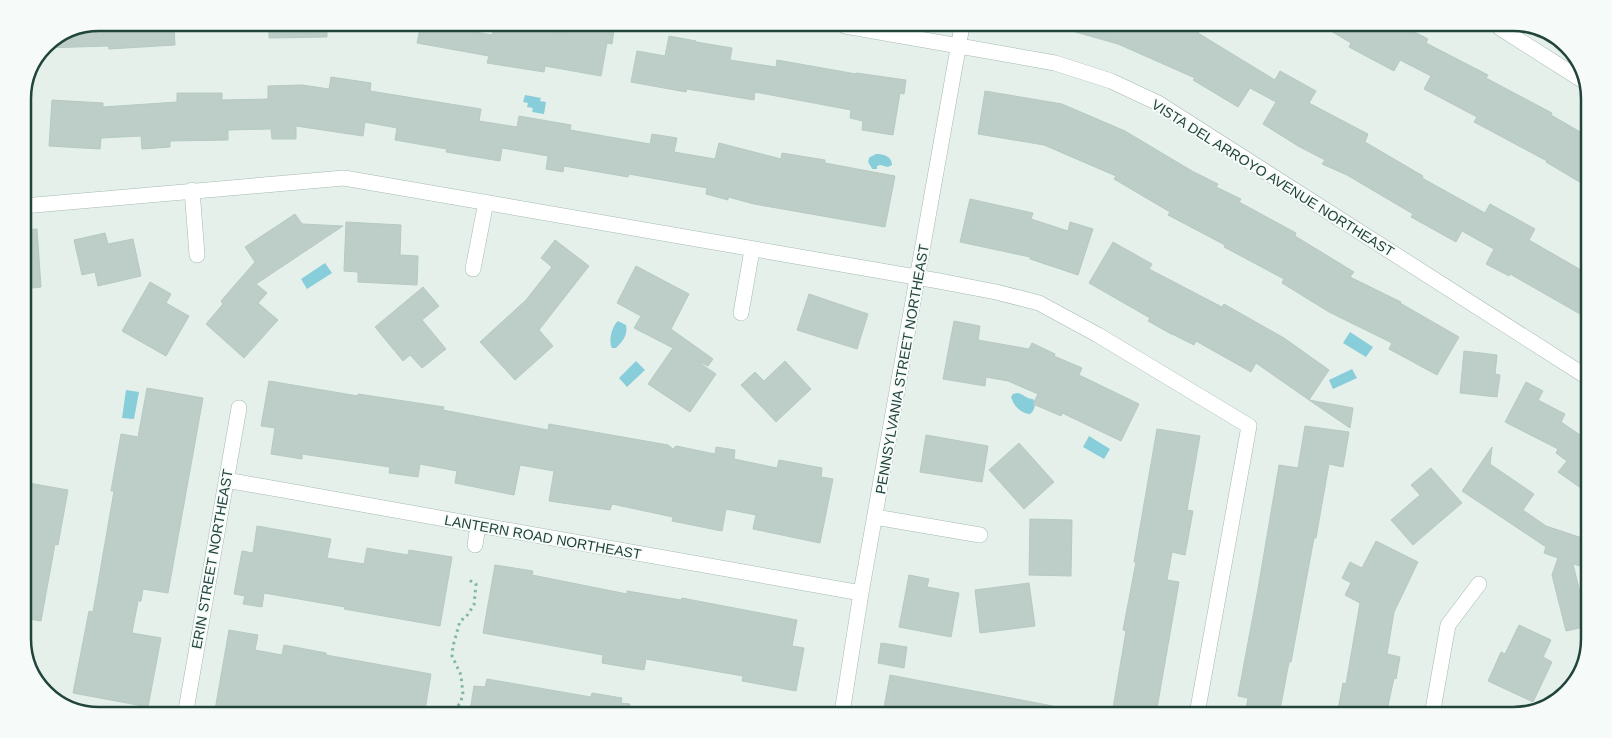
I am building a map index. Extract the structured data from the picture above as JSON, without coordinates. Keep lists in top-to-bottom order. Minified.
{"streets":{"street":["VISTA DEL ARROYO AVENUE NORTHEAST","PENNSYLVANIA STREET NORTHEAST","LANTERN ROAD NORTHEAST","ERIN STREET NORTHEAST"]},"crossings":[["VISTA DEL ARROYO AVENUE NORTHEAST","PENNSYLVANIA STREET NORTHEAST"],["PENNSYLVANIA STREET NORTHEAST","LANTERN ROAD NORTHEAST"],["LANTERN ROAD NORTHEAST","ERIN STREET NORTHEAST"]]}
